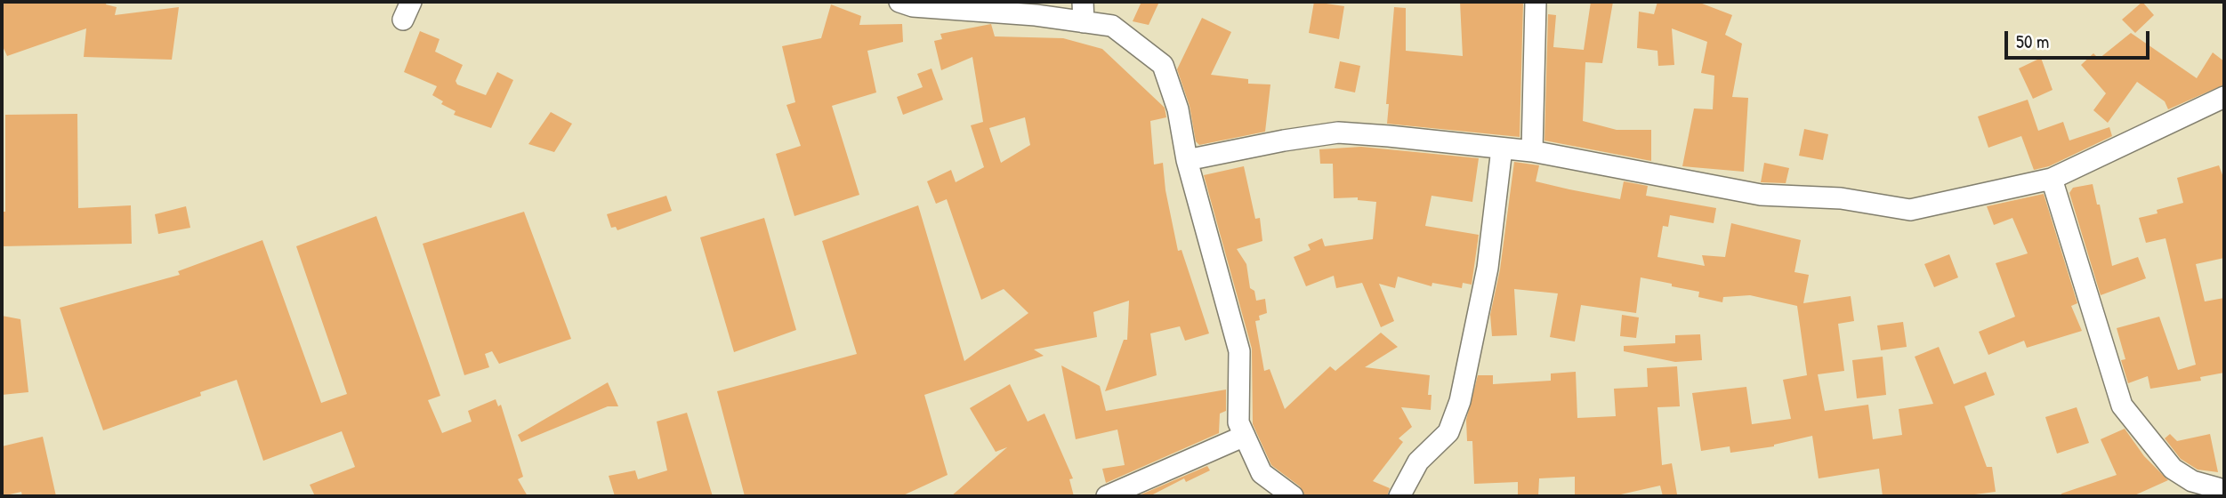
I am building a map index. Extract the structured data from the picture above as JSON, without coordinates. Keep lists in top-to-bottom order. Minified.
{"scale_bar":"50 m"}
